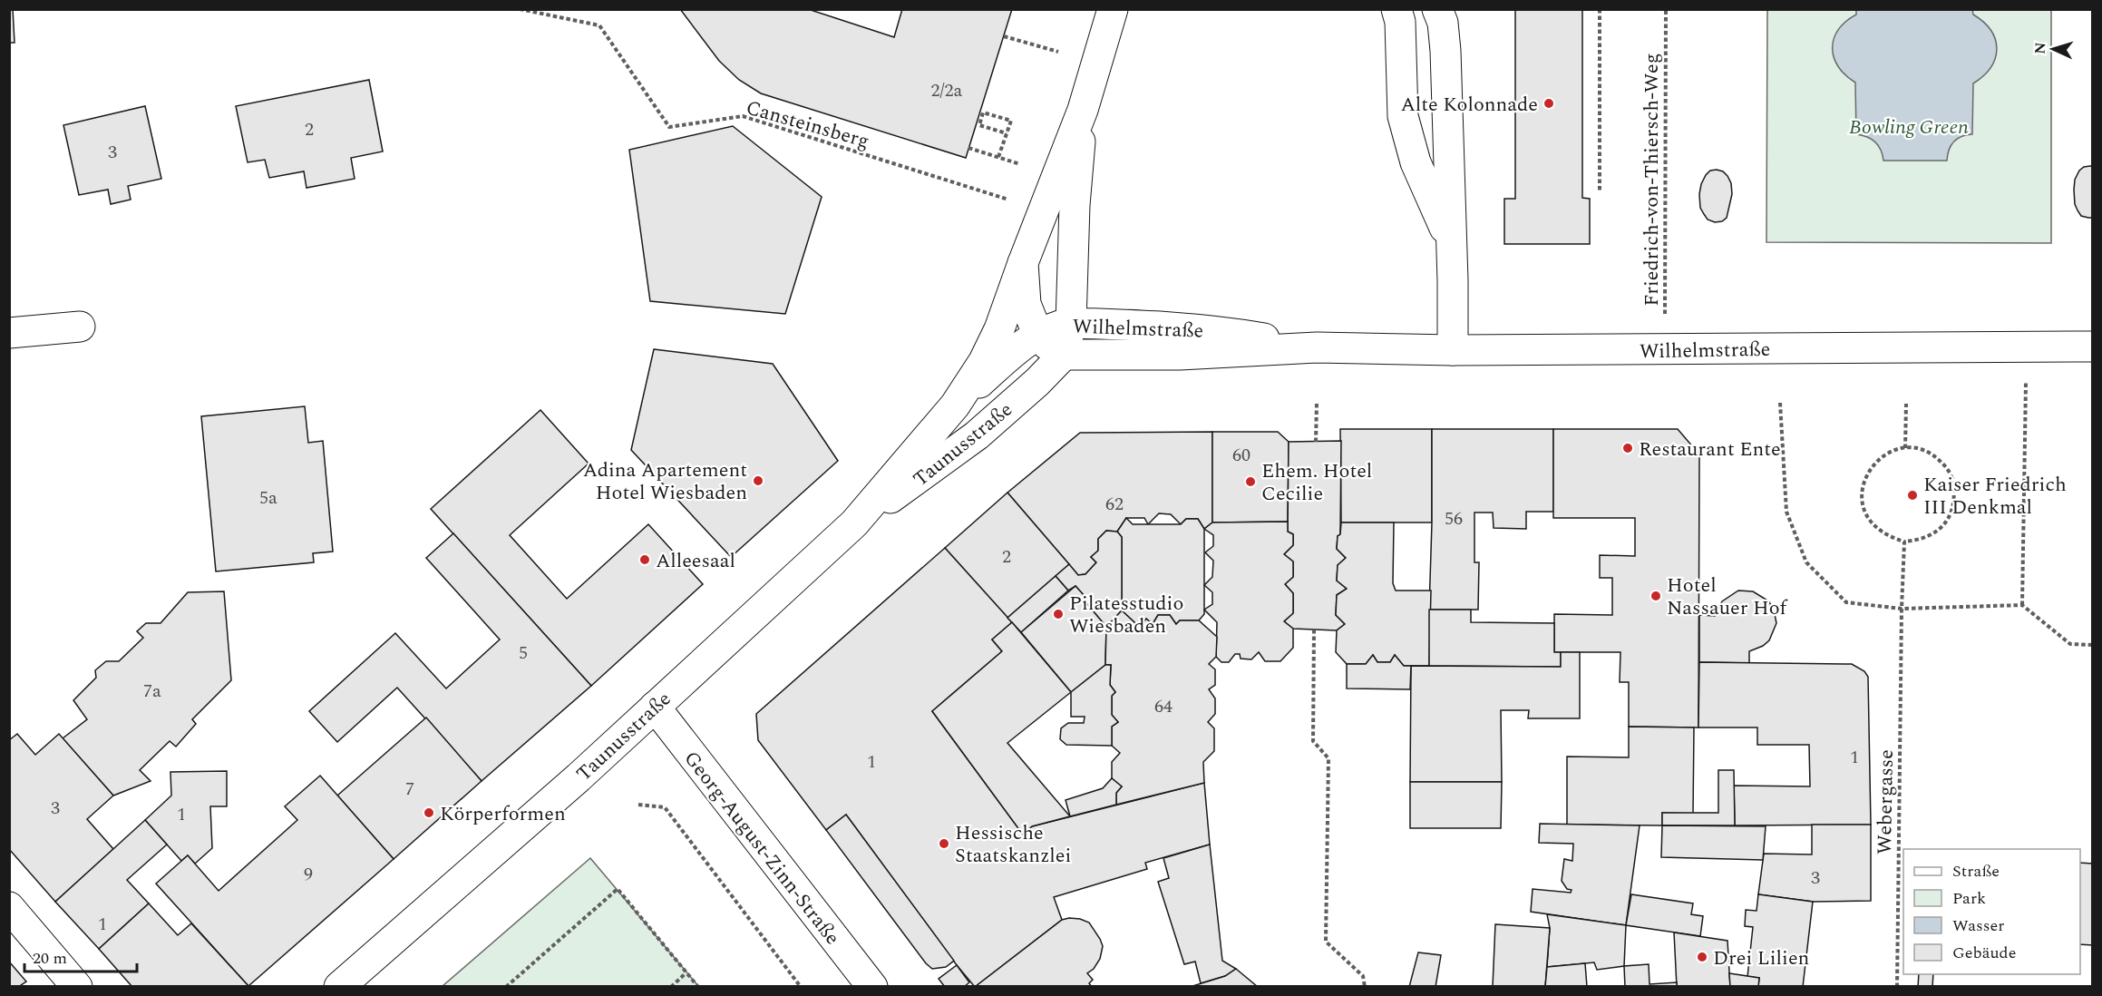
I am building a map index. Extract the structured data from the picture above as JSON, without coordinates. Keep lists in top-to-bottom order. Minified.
{"streets":{"street":["Wilhelmstraße","Taunusstraße","Georg-August-Zinn-Straße"],"path":["Cansteinsberg","Friedrich-von-Thiersch-Weg","Webergasse"]},"crossings":[["Friedrich-von-Thiersch-Weg","Wilhelmstraße"],["Wilhelmstraße","Taunusstraße"],["Taunusstraße","Georg-August-Zinn-Straße"]],"parks":["Bowling Green"],"places":["Alte Kolonnade","Restaurant Ente","Adina Apartement Hotel Wiesbaden","Ehem. Hotel Cecilie","Kaiser Friedrich III Denkmal","Alleesaal","Hotel Nassauer Hof","Pilatesstudio Wiesbaden","Körperformen","Hessische Staatskanzlei","Drei Lilien"],"house_numbers":["2/2a","2","3","60","5a","62","56","2","5","7a","64","1","1","7","3","1","9","3","1"],"legend":["Straße","Park","Wasser","Gebäude"],"scale_bar":"20 m","north":"left"}
